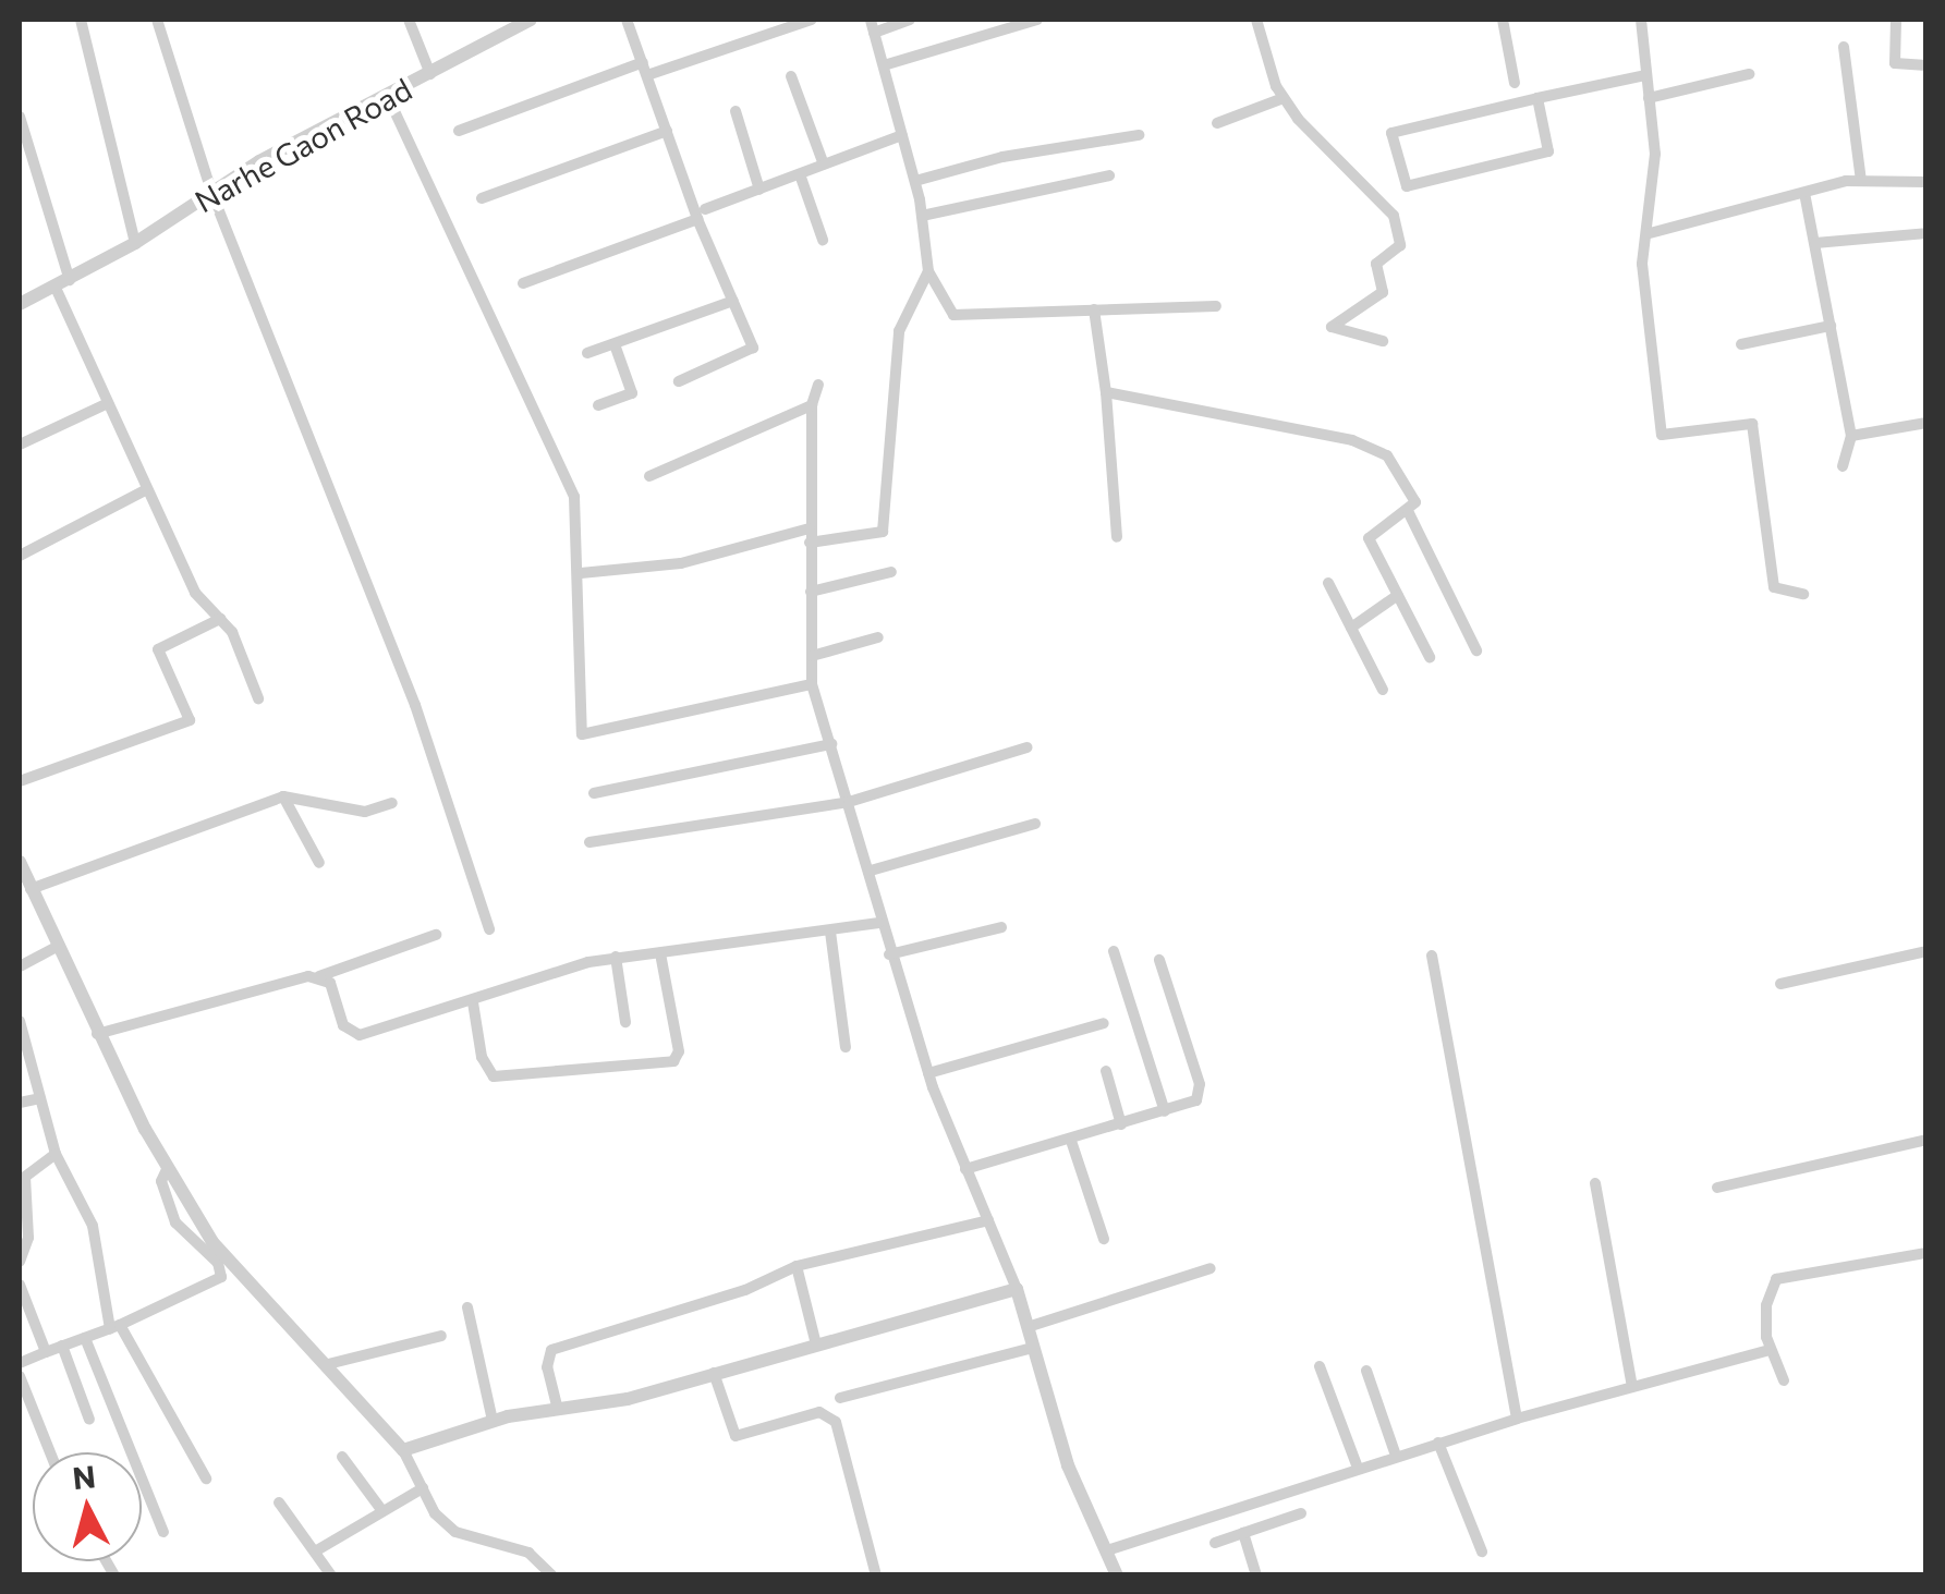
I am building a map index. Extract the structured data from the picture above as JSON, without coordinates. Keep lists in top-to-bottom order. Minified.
{"streets":{"street":["Narhe Gaon Road"]},"north":"top"}
